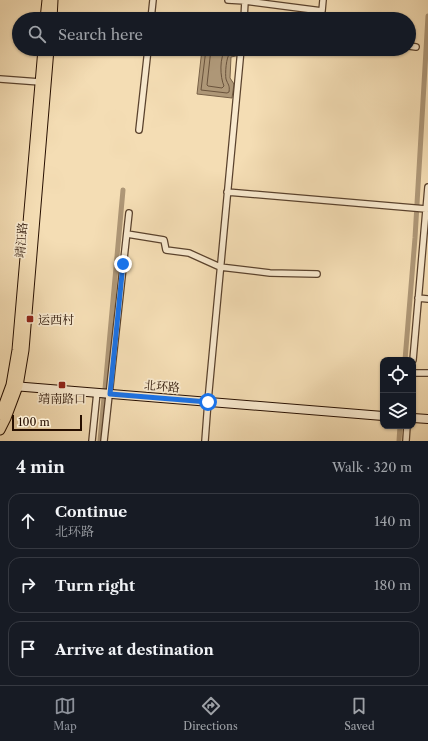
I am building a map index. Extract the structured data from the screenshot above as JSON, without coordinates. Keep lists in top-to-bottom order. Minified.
{"streets":{"main road":["靖江路","北环路"]},"crossings":[["靖江路","北环路"]],"places":{"transit":["运西村","靖南路口"]},"scale_bar":"100 m","page":{"search":"Search here","scale":"100 m","heading":["4 min","Walk · 320 m"],"list":[["Continue","北环路","140 m"],["Turn right","180 m"],"Arrive at destination"],"nav":["Map","Directions","Saved"]}}
